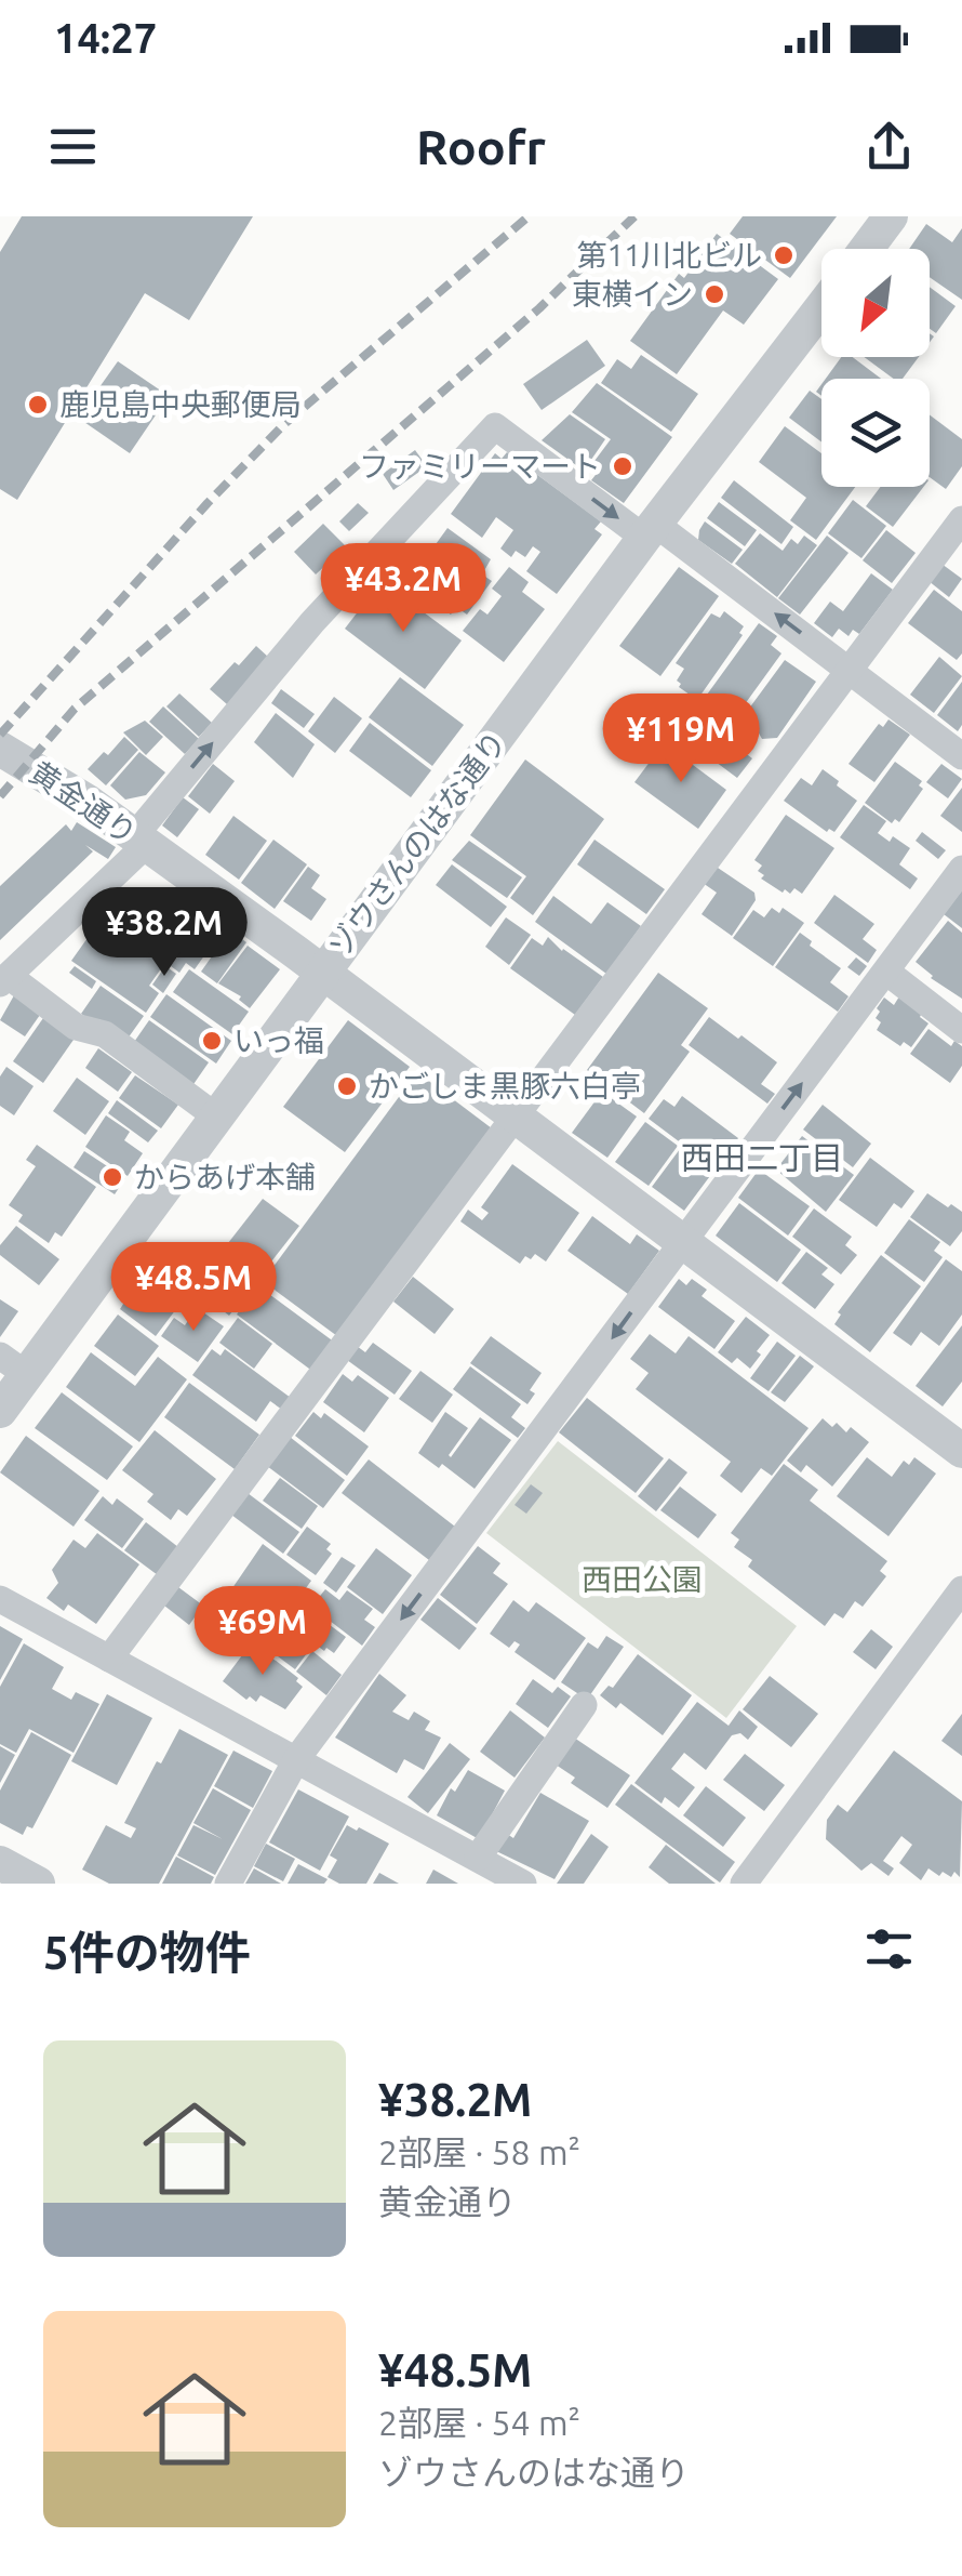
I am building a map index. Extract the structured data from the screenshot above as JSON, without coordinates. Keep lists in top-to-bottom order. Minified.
{"streets":{"street":["黄金通り","ゾウさんのはな通り"]},"crossings":[["黄金通り","ゾウさんのはな通り"]],"districts":["西田二丁目"],"parks":["西田公園"],"places":["第11川北ビル","東横イン","鹿児島中央郵便局","ファミリーマート","いっ福","かごしま黒豚六白亭","からあげ本舗"],"north":"bottom left","page":{"status":"14:27","header":"Roofr","price":["¥43.2M","¥119M","¥38.2M","¥48.5M","¥69M"],"heading":"5件の物件","list":[{"name":"¥38.2M","note":"2部屋 · 58 m² · 黄金通り"},{"name":"¥48.5M","note":"2部屋 · 54 m² · ゾウさんのはな通り"}]}}
